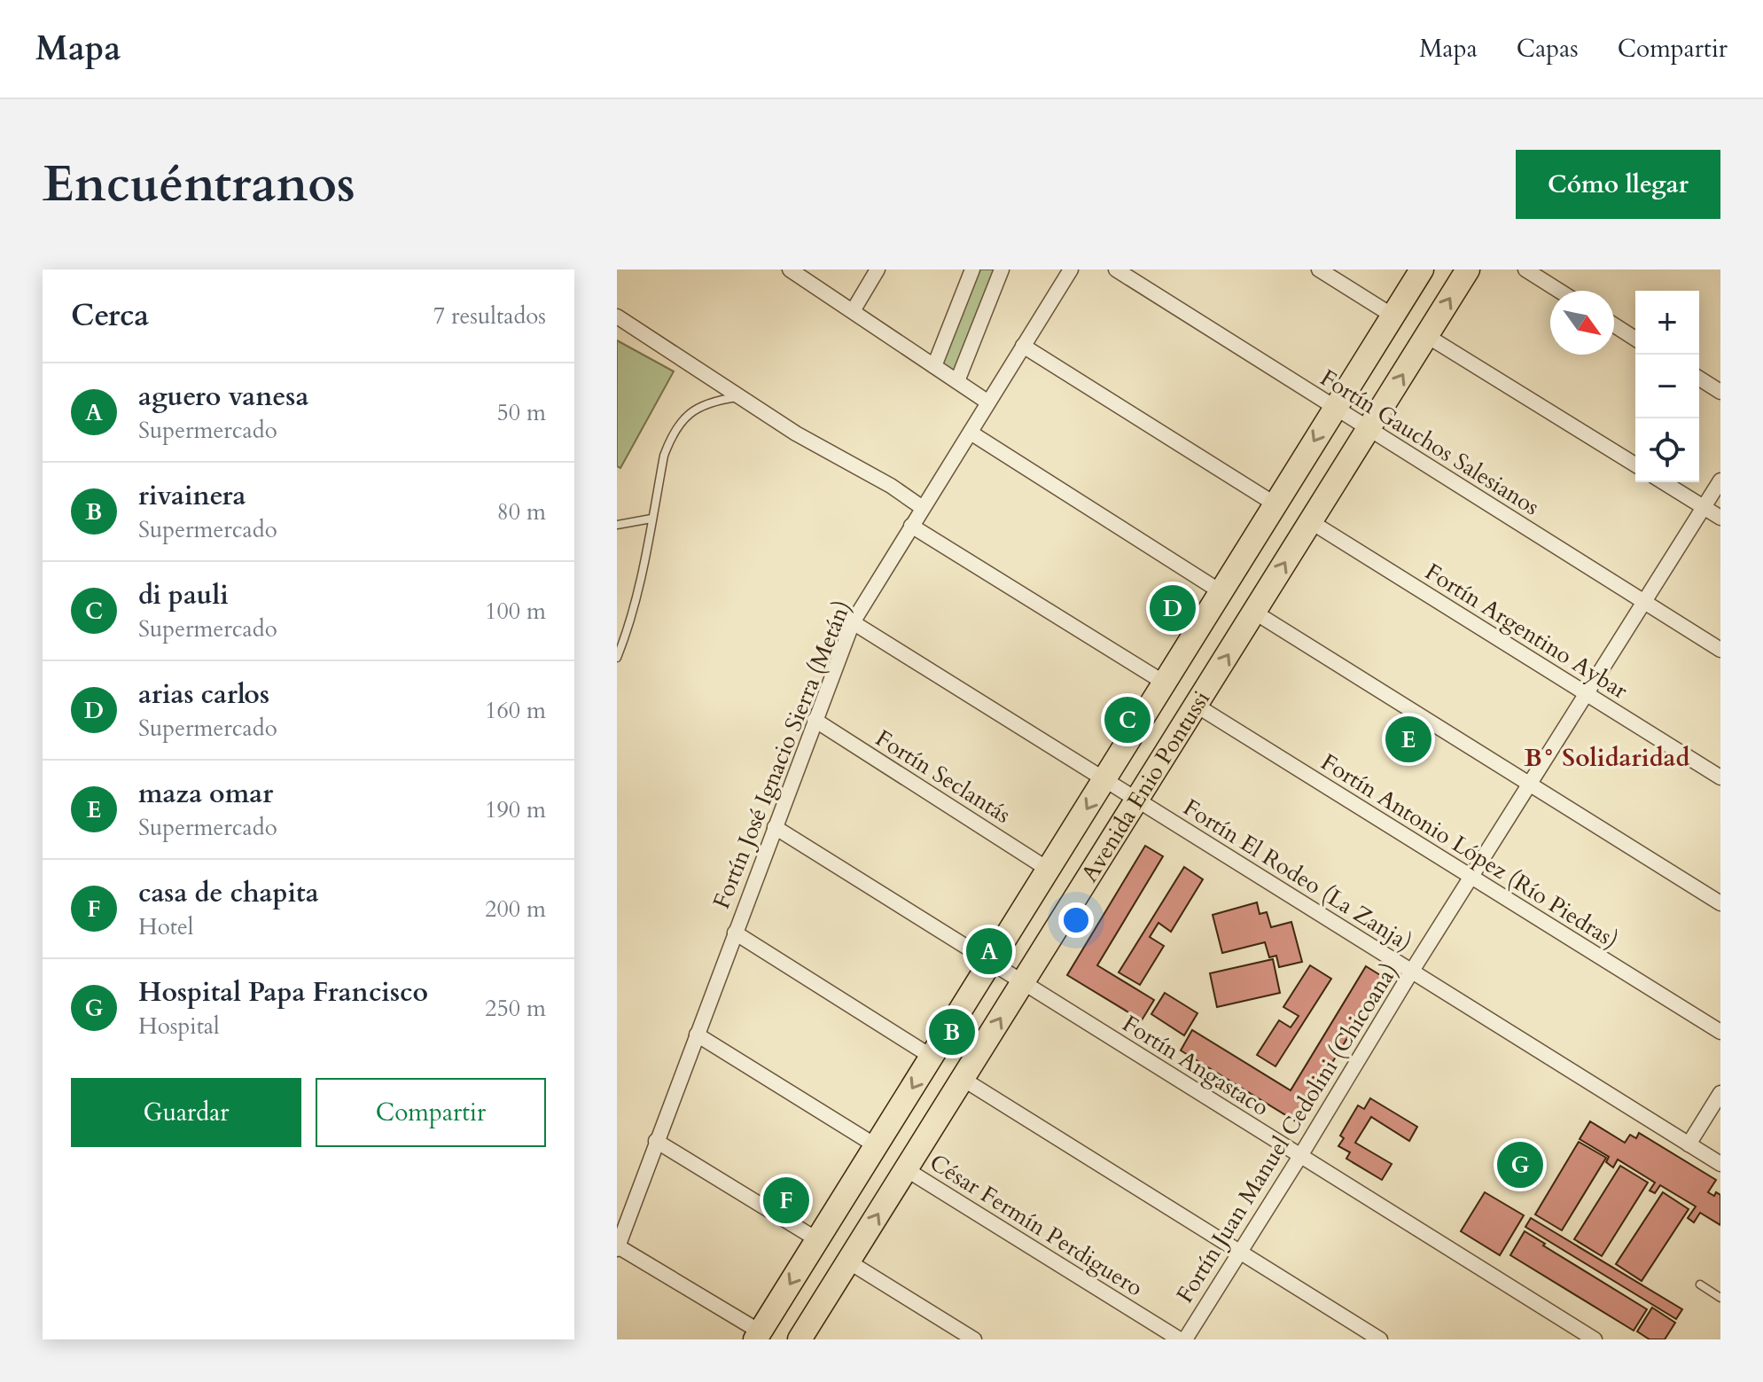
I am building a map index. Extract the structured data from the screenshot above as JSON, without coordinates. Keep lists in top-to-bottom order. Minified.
{"streets":{"main road":["Avenida Enio Pontussi"],"street":["Fortín Gauchos Salesianos","Fortín Argentino Aybar","Fortín José Ignacio Sierra (Metán)","Fortín Seclantás","Fortín Antonio López (Río Piedras)","Fortín El Rodeo (La Zanja)","Fortín Angastaco","Fortín Juan Manuel Cedolini (Chicoana)","César Fermín Perdiguero"]},"crossings":[["Fortín Gauchos Salesianos","Avenida Enio Pontussi"],["Fortín Gauchos Salesianos","Fortín Juan Manuel Cedolini (Chicoana)"],["Fortín Argentino Aybar","Avenida Enio Pontussi"],["Fortín Argentino Aybar","Fortín Juan Manuel Cedolini (Chicoana)"],["Fortín José Ignacio Sierra (Metán)","Fortín Seclantás"],["Fortín José Ignacio Sierra (Metán)","Fortín El Rodeo (La Zanja)"],["Fortín José Ignacio Sierra (Metán)","Fortín Angastaco"],["Fortín Seclantás","Avenida Enio Pontussi"],["Avenida Enio Pontussi","Fortín Antonio López (Río Piedras)"],["Avenida Enio Pontussi","Fortín El Rodeo (La Zanja)"],["Avenida Enio Pontussi","Fortín Angastaco"],["Avenida Enio Pontussi","César Fermín Perdiguero"],["Fortín Antonio López (Río Piedras)","Fortín Juan Manuel Cedolini (Chicoana)"],["Fortín El Rodeo (La Zanja)","Fortín Juan Manuel Cedolini (Chicoana)"],["Fortín Angastaco","Fortín Juan Manuel Cedolini (Chicoana)"],["Fortín Juan Manuel Cedolini (Chicoana)","César Fermín Perdiguero"]],"districts":["B° Solidaridad"],"north":"bottom right","page":{"header":"Mapa","nav":["Mapa","Capas","Compartir"],"buttons":["Cómo llegar",["Guardar","Compartir"]],"title":"Encuéntranos","heading":["Cerca","7 resultados"],"map_buttons":["+","−"],"list":[{"mark":"A","name":"aguero vanesa","note":"Supermercado","value":"50 m"},{"mark":"B","name":"rivainera","note":"Supermercado","value":"80 m"},{"mark":"C","name":"di pauli","note":"Supermercado","value":"100 m"},{"mark":"D","name":"arias carlos","note":"Supermercado","value":"160 m"},{"mark":"E","name":"maza omar","note":"Supermercado","value":"190 m"},{"mark":"F","name":"casa de chapita","note":"Hotel","value":"200 m"},{"mark":"G","name":"Hospital Papa Francisco","note":"Hospital","value":"250 m"}],"pins":["D","C","E","A","B","G","F"]}}
